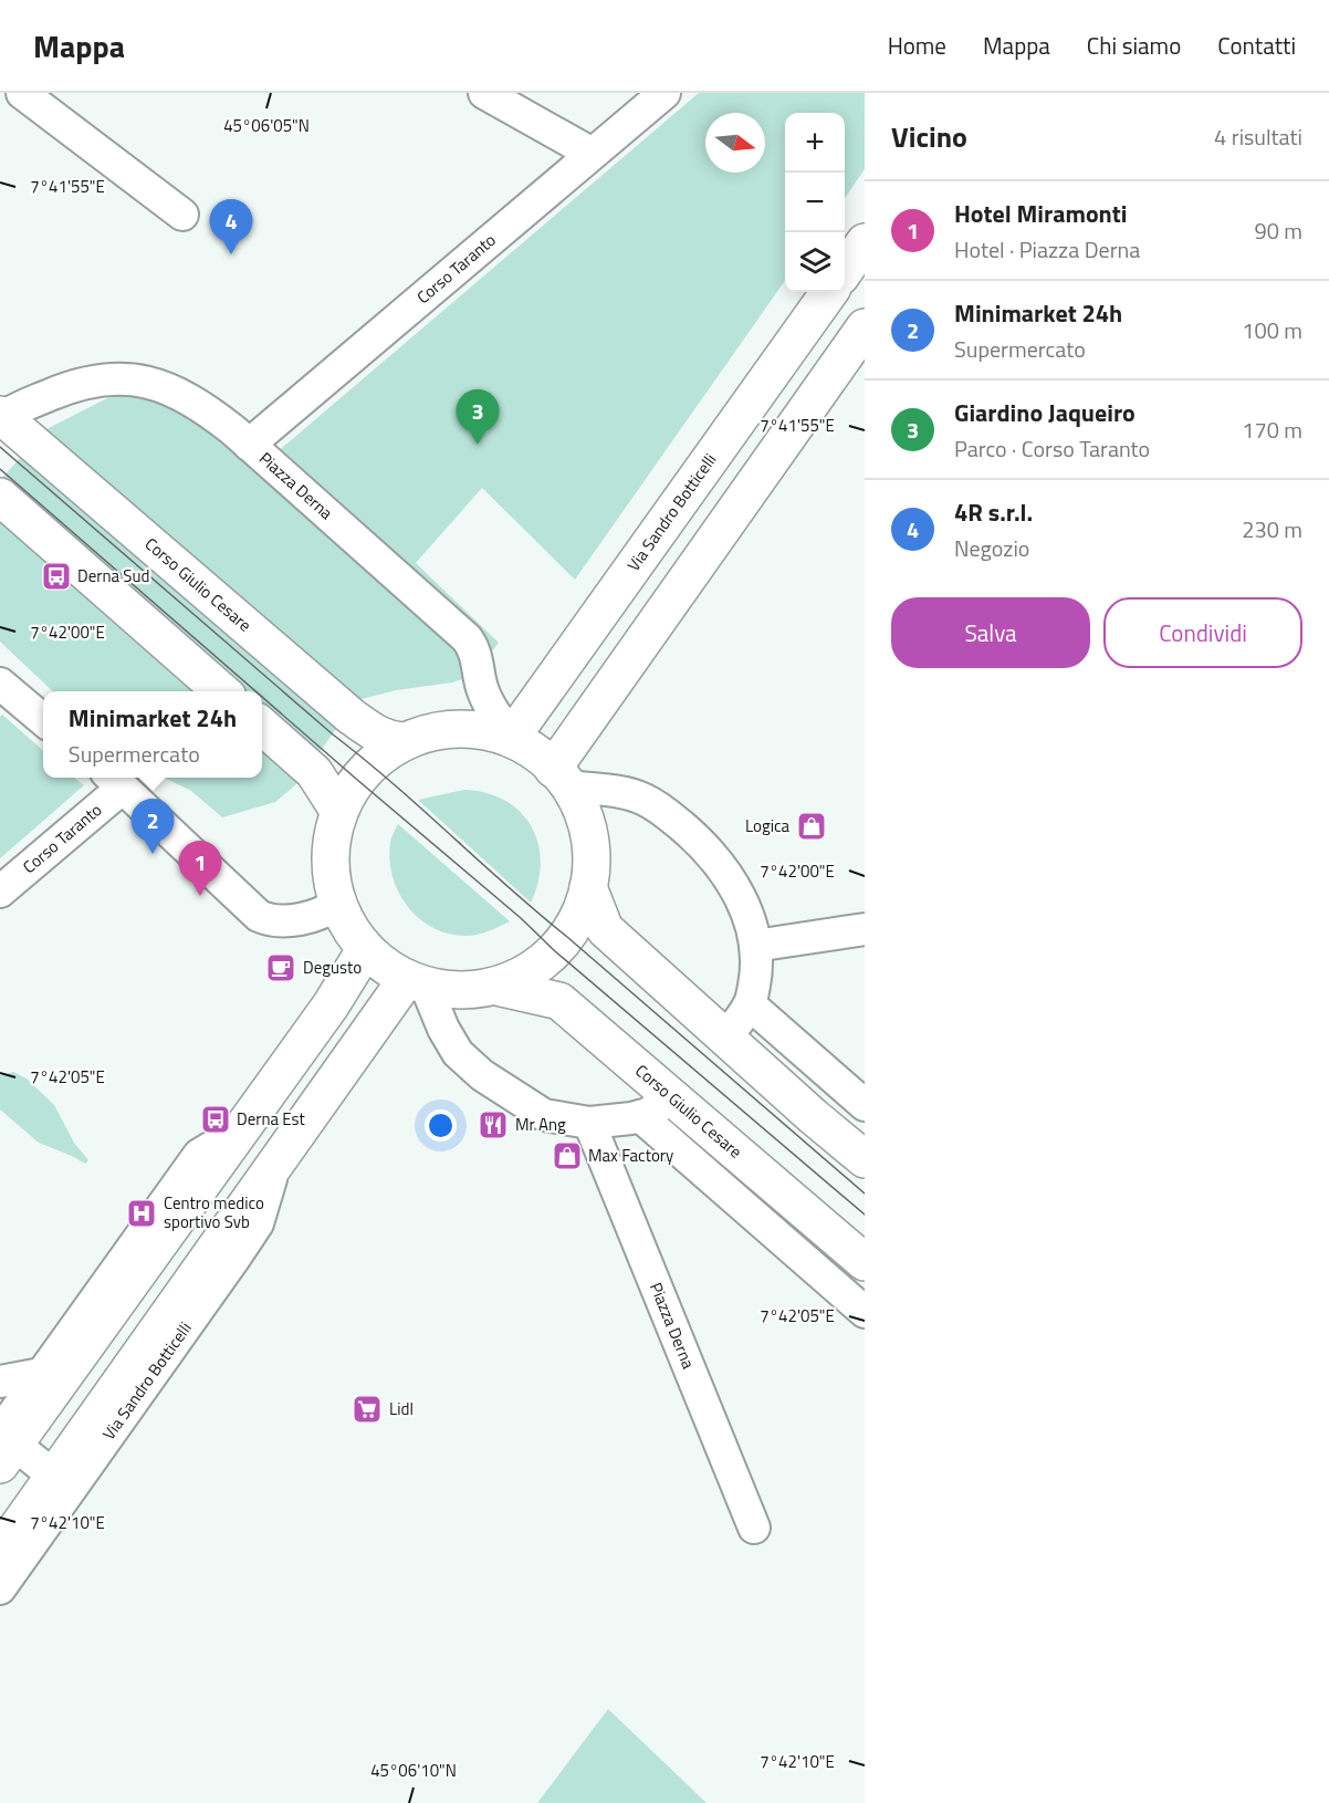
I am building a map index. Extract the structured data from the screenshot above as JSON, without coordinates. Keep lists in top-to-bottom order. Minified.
{"streets":{"main road":["Piazza Derna","Via Sandro Botticelli","Corso Giulio Cesare"],"street":["Corso Taranto"]},"crossings":[["Corso Taranto","Piazza Derna"],["Piazza Derna","Via Sandro Botticelli"],["Piazza Derna","Corso Giulio Cesare"]],"places":{"bus stop":["Derna Sud","Derna Est"],"shop":["Logica","Max Factory"],"cafe":["Degusto"],"restaurant":["Mr Ang"],"hospital":["Centro medico sportivo Svb"],"supermarket":["Lidl"]},"north":"right","page":{"header":"Mappa","nav":["Home","Mappa","Chi siamo","Contatti"],"heading":["Vicino","4 risultati"],"map_buttons":["+","−"],"list":[{"mark":"1","name":"Hotel Miramonti","note":"Hotel · Piazza Derna","value":"90 m"},{"mark":"2","name":"Minimarket 24h","note":"Supermercato","value":"100 m"},{"mark":"3","name":"Giardino Jaqueiro","note":"Parco · Corso Taranto","value":"170 m"},{"mark":"4","name":"4R s.r.l.","note":"Negozio","value":"230 m"}],"pins":["4","3","2","1"],"buttons":["Salva","Condividi"],"popup":["Minimarket 24h","Supermercato"]},"coordinates":["45°06'05\"N","7°41'55\"E","7°42'00\"E","7°42'05\"E","7°42'10\"E","45°06'10\"N"]}
